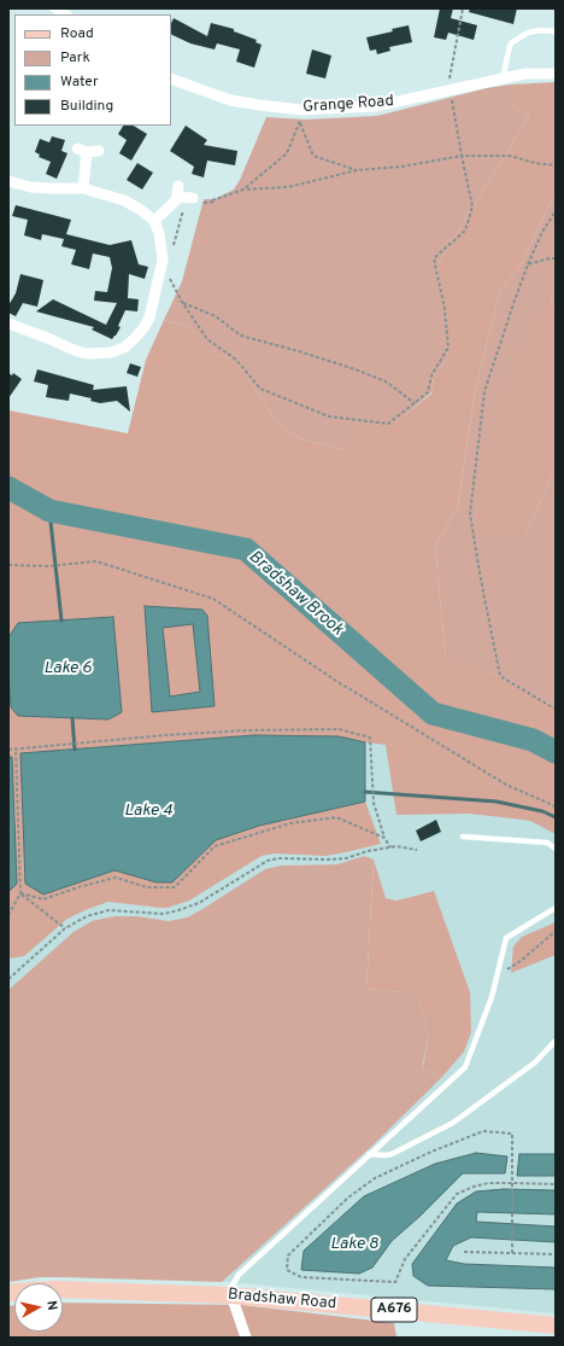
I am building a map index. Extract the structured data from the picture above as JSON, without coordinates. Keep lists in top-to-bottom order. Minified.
{"streets":{"main road":["Bradshaw Road","A676"],"street":["Grange Road"]},"water":["Bradshaw Brook","Lake 6","Lake 4","Lake 8"],"legend":["Road","Park","Water","Building"],"north":"right"}
